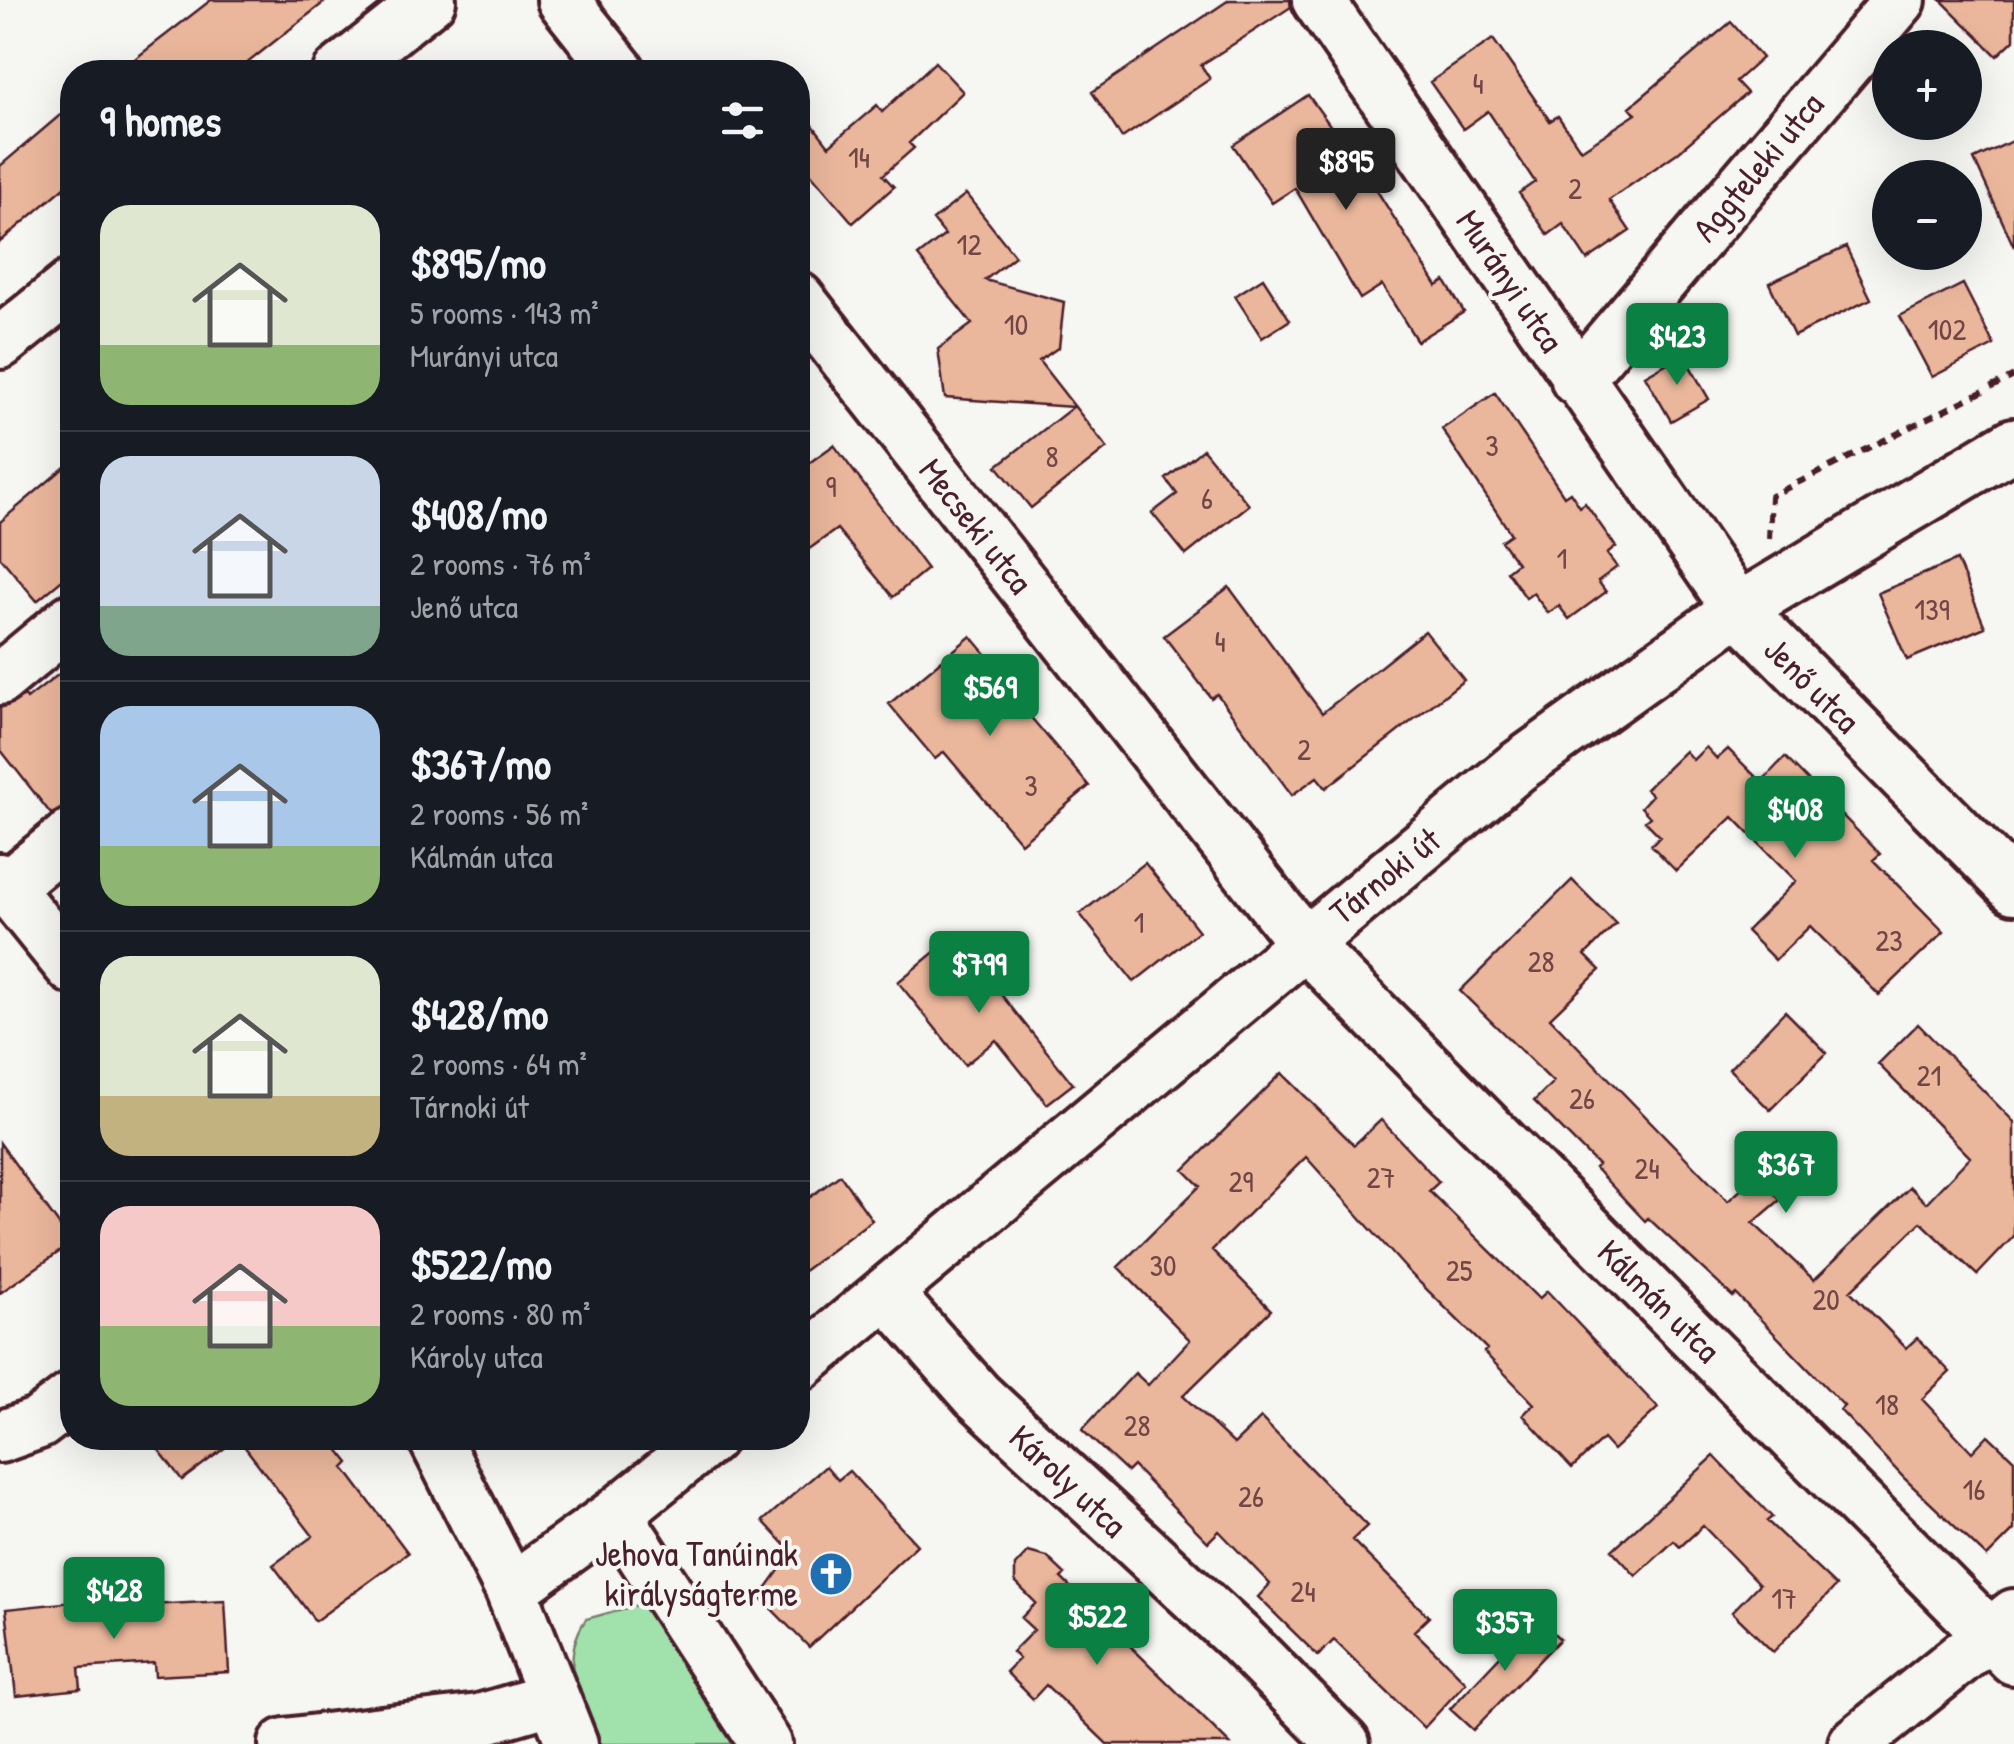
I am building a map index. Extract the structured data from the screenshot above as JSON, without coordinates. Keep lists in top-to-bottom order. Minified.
{"streets":{"street":["Aggteleki utca","Murányi utca","Mecseki utca","Jenő utca","Tárnoki út","Kálmán utca","Károly utca"]},"crossings":[["Aggteleki utca","Murányi utca"],["Murányi utca","Jenő utca"],["Murányi utca","Tárnoki út"],["Mecseki utca","Tárnoki út"],["Mecseki utca","Kálmán utca"],["Jenő utca","Tárnoki út"],["Tárnoki út","Kálmán utca"],["Tárnoki út","Károly utca"]],"places":{"church":["Jehova Tanúinak királyságterme"]},"house_numbers":["4","14","2","12","10","102","3","8","9","6","1","139","4","2","3","1","23","28","21","26","24","27","29","30","25","20","18","28","16","26","24","17"],"page":{"map_buttons":["+","−"],"heading":"9 homes","price":["$895","$423","$569","$408","$799","$367","$428","$522","$357"],"list":[{"name":"$895/mo","note":"5 rooms · 143 m² · Murányi utca"},{"name":"$408/mo","note":"2 rooms · 76 m² · Jenő utca"},{"name":"$367/mo","note":"2 rooms · 56 m² · Kálmán utca"},{"name":"$428/mo","note":"2 rooms · 64 m² · Tárnoki út"},{"name":"$522/mo","note":"2 rooms · 80 m² · Károly utca"}]}}
